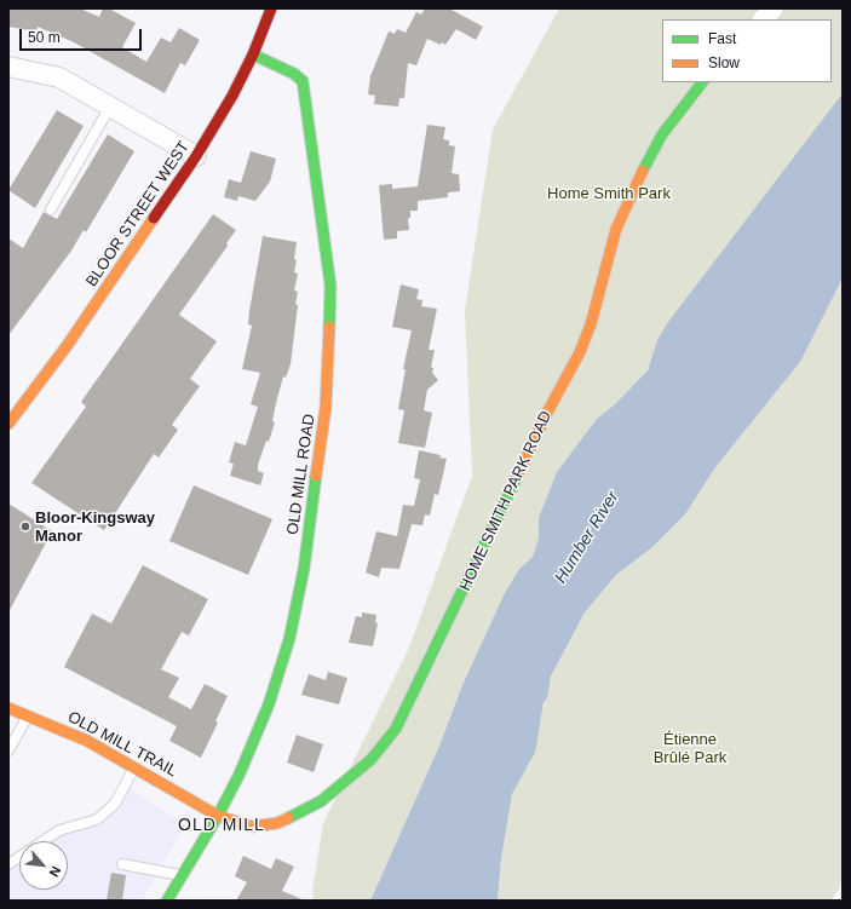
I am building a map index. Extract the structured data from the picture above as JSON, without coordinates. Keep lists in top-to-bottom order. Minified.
{"streets":{"street":["BLOOR STREET WEST","OLD MILL ROAD","HOME SMITH PARK ROAD","OLD MILL TRAIL"]},"crossings":[["BLOOR STREET WEST","OLD MILL ROAD"],["OLD MILL ROAD","HOME SMITH PARK ROAD"],["OLD MILL ROAD","OLD MILL TRAIL"],["HOME SMITH PARK ROAD","OLD MILL TRAIL"]],"districts":["OLD MILL"],"water":["Humber River"],"parks":["Home Smith Park","Étienne Brûlé Park"],"places":["Bloor-Kingsway Manor"],"legend":["Fast","Slow"],"scale_bar":"50 m","north":"bottom right"}
